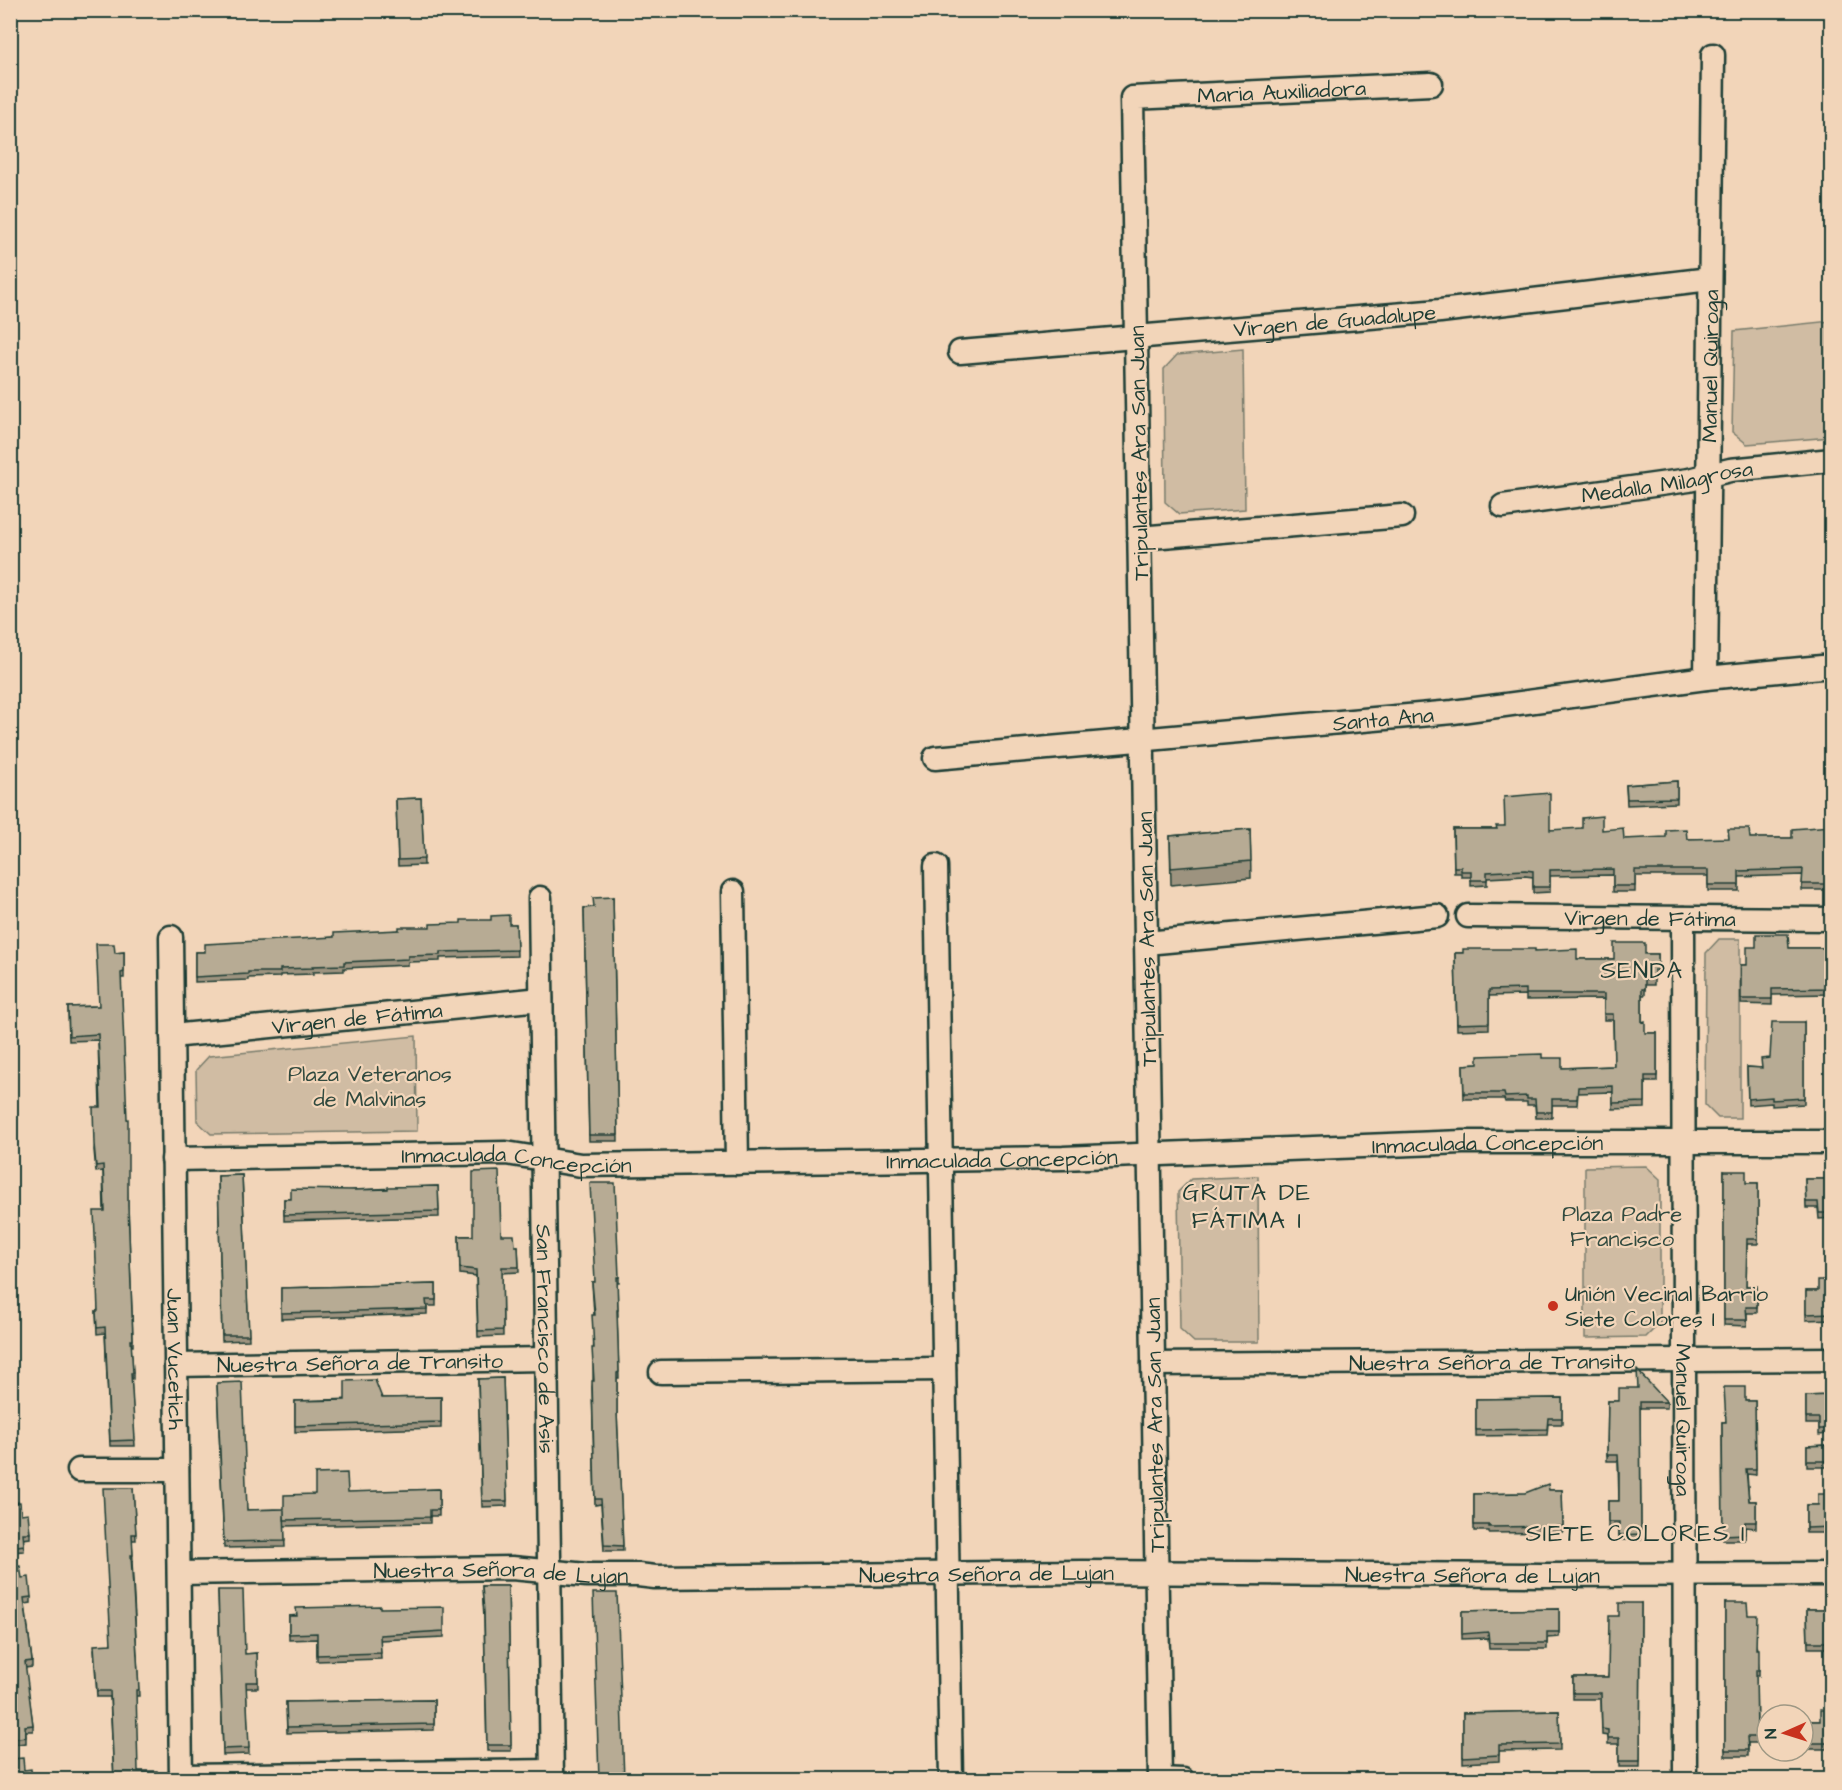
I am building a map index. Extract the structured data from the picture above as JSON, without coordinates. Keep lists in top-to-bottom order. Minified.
{"streets":{"street":["Maria Auxiliadora","Virgen de Guadalupe","Manuel Quiroga","Tripulantes Ara San Juan","Medalla Milagrosa","Santa Ana","Virgen de Fátima","Inmaculada Concepción","San Francisco de Asis","Juan Vucetich","Nuestra Señora de Transito","Nuestra Señora de Lujan"]},"crossings":[["Maria Auxiliadora","Tripulantes Ara San Juan"],["Virgen de Guadalupe","Manuel Quiroga"],["Virgen de Guadalupe","Tripulantes Ara San Juan"],["Manuel Quiroga","Medalla Milagrosa"],["Manuel Quiroga","Santa Ana"],["Manuel Quiroga","Virgen de Fátima"],["Manuel Quiroga","Inmaculada Concepción"],["Manuel Quiroga","Nuestra Señora de Transito"],["Manuel Quiroga","Nuestra Señora de Lujan"],["Tripulantes Ara San Juan","Santa Ana"],["Tripulantes Ara San Juan","Inmaculada Concepción"],["Tripulantes Ara San Juan","Nuestra Señora de Transito"],["Tripulantes Ara San Juan","Nuestra Señora de Lujan"],["Virgen de Fátima","San Francisco de Asis"],["Virgen de Fátima","Juan Vucetich"],["Inmaculada Concepción","San Francisco de Asis"],["Inmaculada Concepción","Juan Vucetich"],["San Francisco de Asis","Nuestra Señora de Transito"],["San Francisco de Asis","Nuestra Señora de Lujan"],["Juan Vucetich","Nuestra Señora de Transito"],["Juan Vucetich","Nuestra Señora de Lujan"]],"districts":["SENDA","GRUTA DE FÁTIMA I","SIETE COLORES I"],"parks":["Plaza Veteranos de Malvinas","Plaza Padre Francisco"],"places":["Unión Vecinal Barrio Siete Colores I"],"north":"left"}
